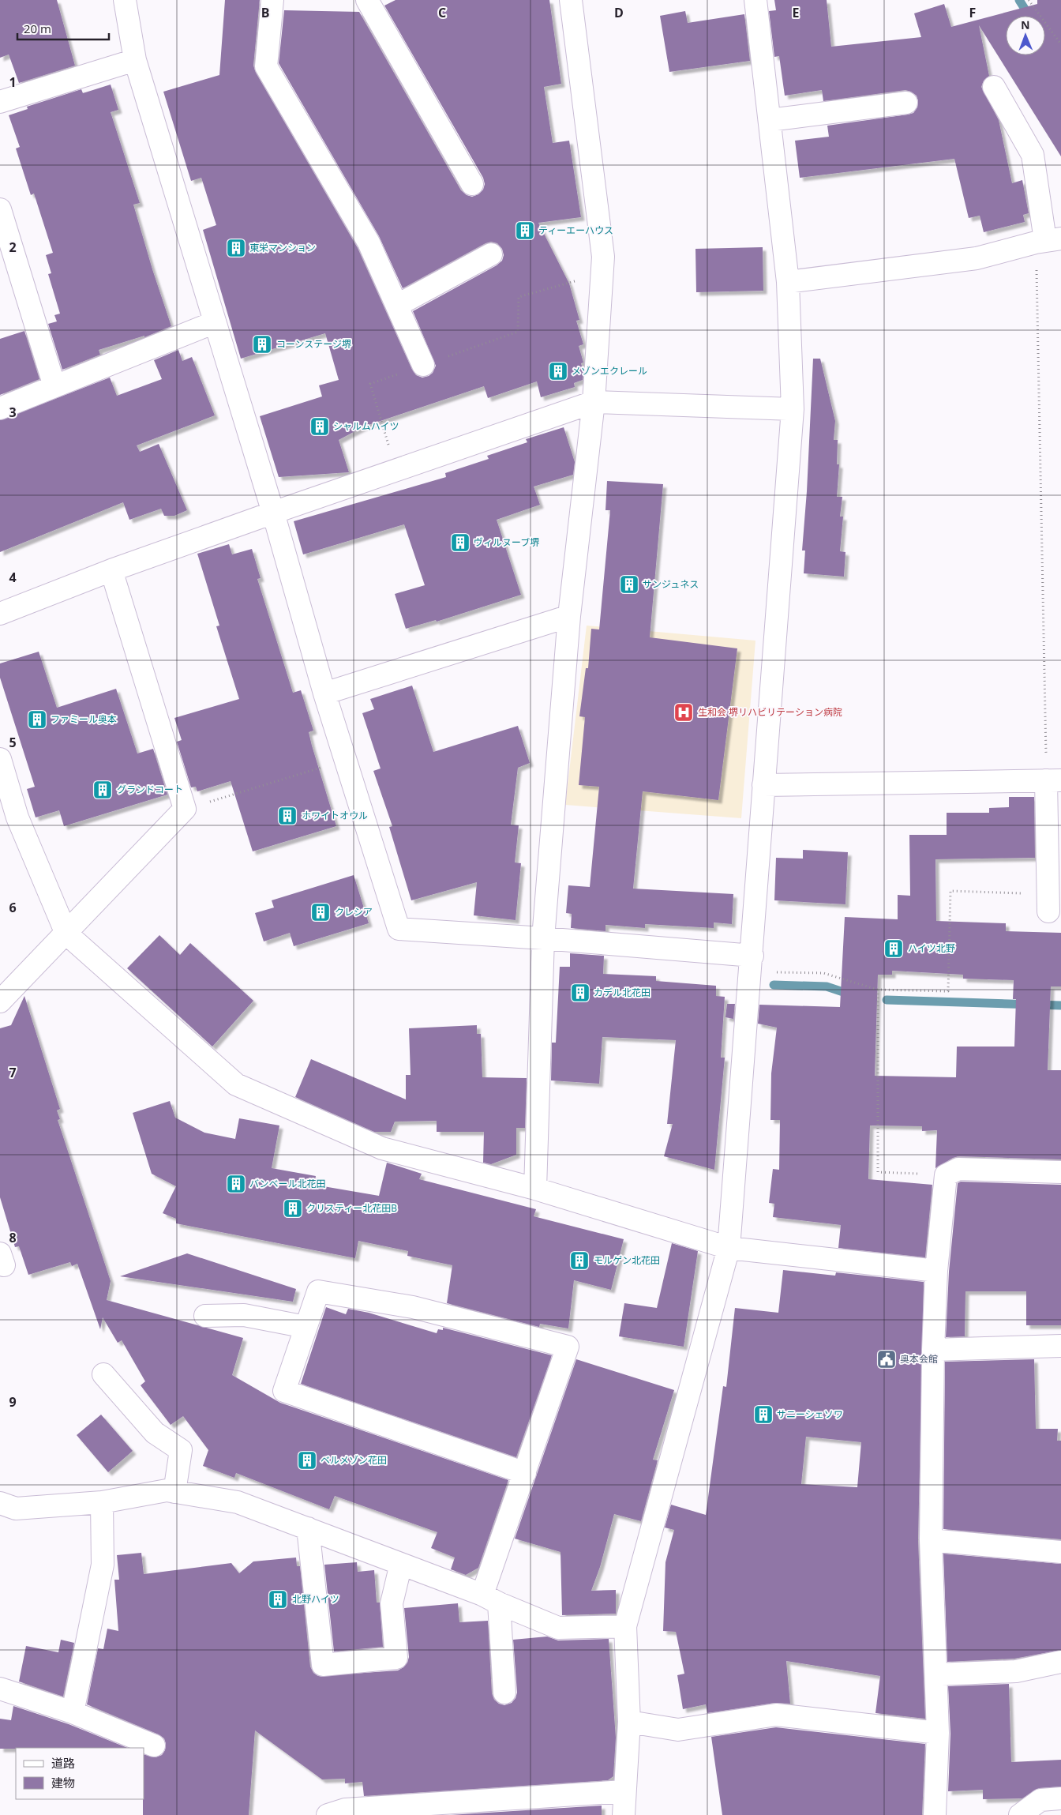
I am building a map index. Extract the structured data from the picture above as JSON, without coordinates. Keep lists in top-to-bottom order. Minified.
{"places":{"building":["ティーエーハウス","東栄マンション","コーンステージ堺","メゾンエクレール","シャルムハイツ","ヴィルヌーブ堺","サンジュネス","ファミール奥本","グランドコート","ホワイトオウル","クレシア","ハイツ北野","カデル北花田","バンベール北花田","クリスティー北花田B","モルゲン北花田","サニーシェソワ","ベルメゾン花田","北野ハイツ"],"hospital":["生和会 堺リハビリテーション病院"],"public building":["奥本会館"]},"legend":["道路","建物"],"scale_bar":"20 m","north":"top","grid":{"columns":["B","C","D","E","F"],"rows":["1","2","3","4","5","6","7","8","9"]}}
